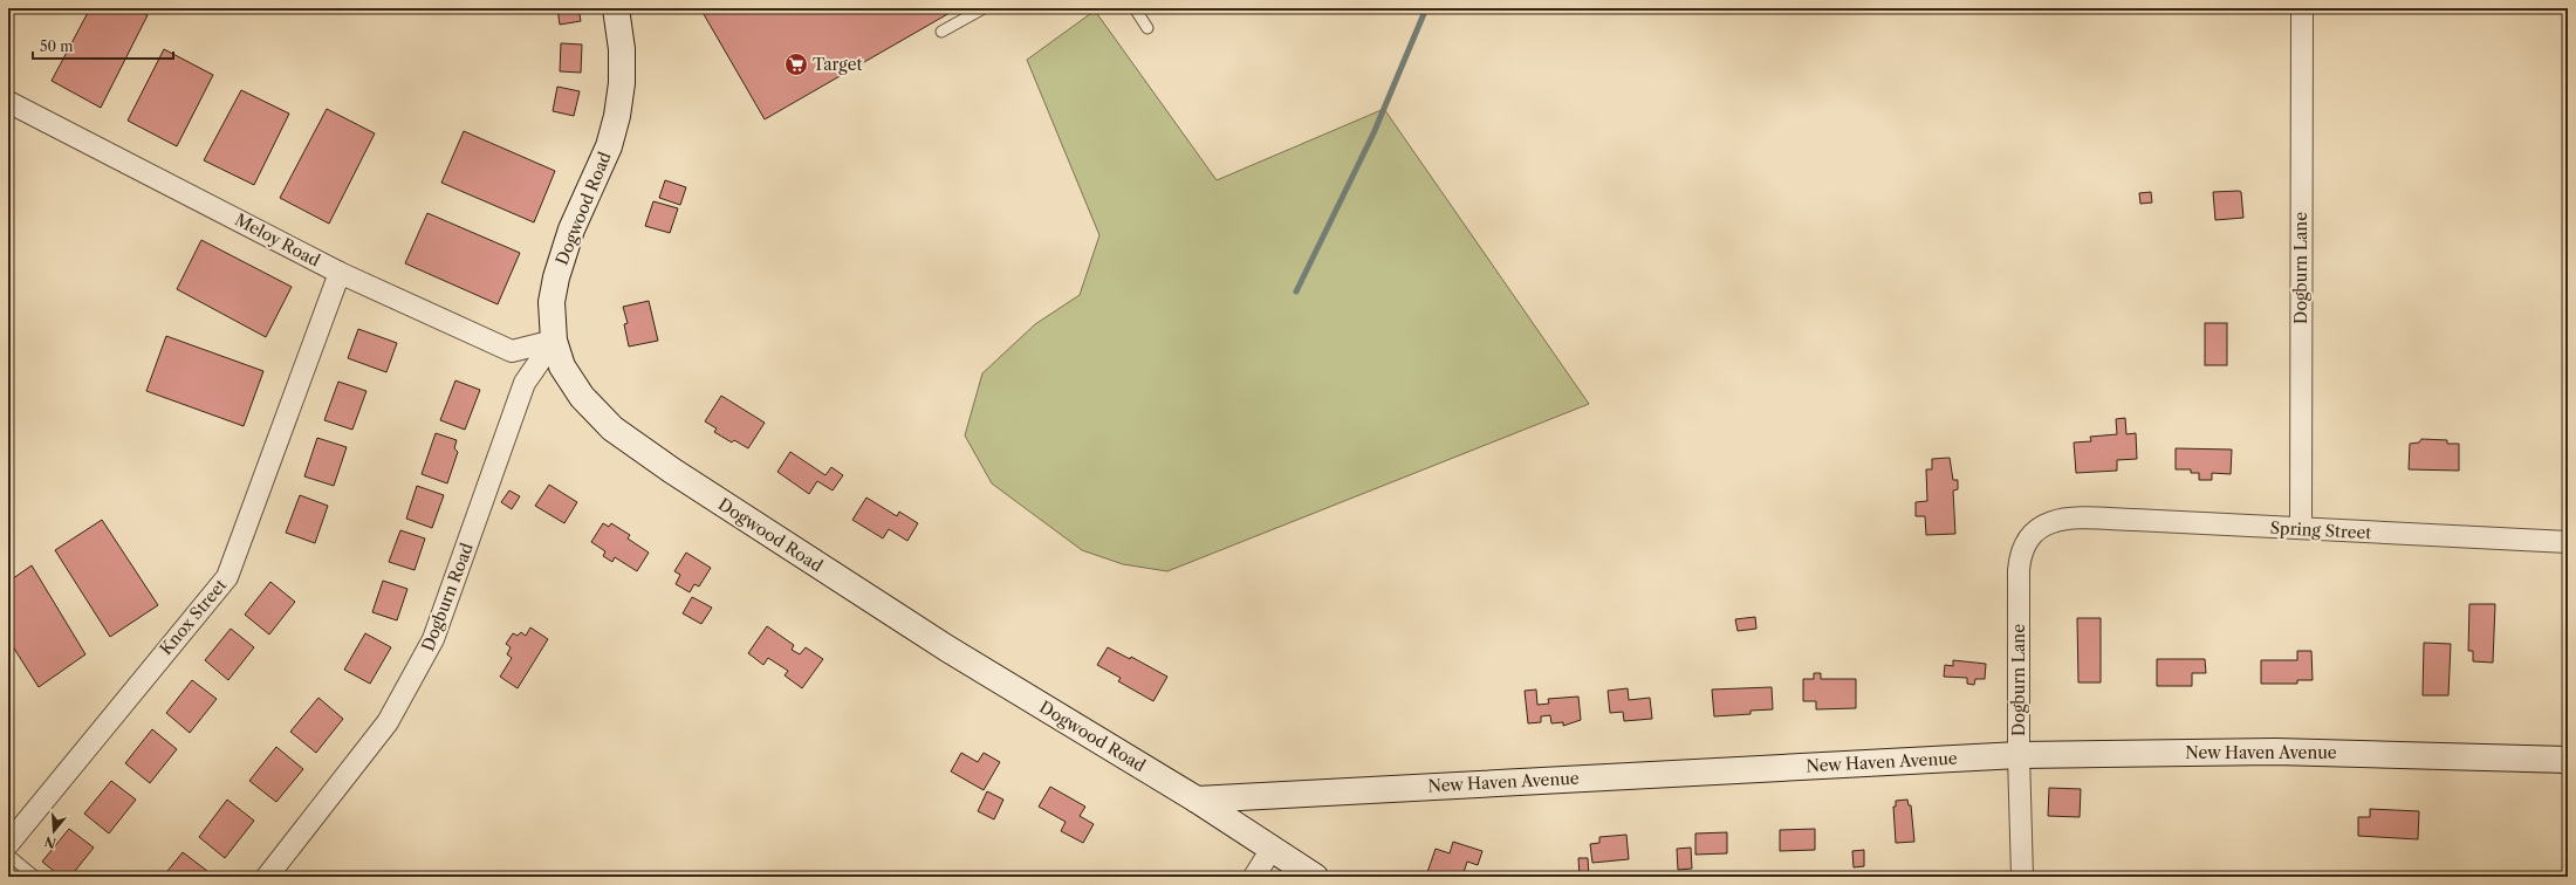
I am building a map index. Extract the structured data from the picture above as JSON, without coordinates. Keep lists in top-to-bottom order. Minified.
{"streets":{"street":["Dogwood Road","Meloy Road","Dogburn Lane","Spring Street","Dogburn Road","Knox Street","New Haven Avenue"]},"crossings":[["Dogwood Road","Meloy Road"],["Dogwood Road","Dogburn Road"],["Dogwood Road","New Haven Avenue"],["Meloy Road","Dogburn Road"],["Meloy Road","Knox Street"],["Dogburn Lane","Spring Street"],["Dogburn Lane","New Haven Avenue"]],"places":{"supermarket":["Target"]},"scale_bar":"50 m","north":"bottom"}
